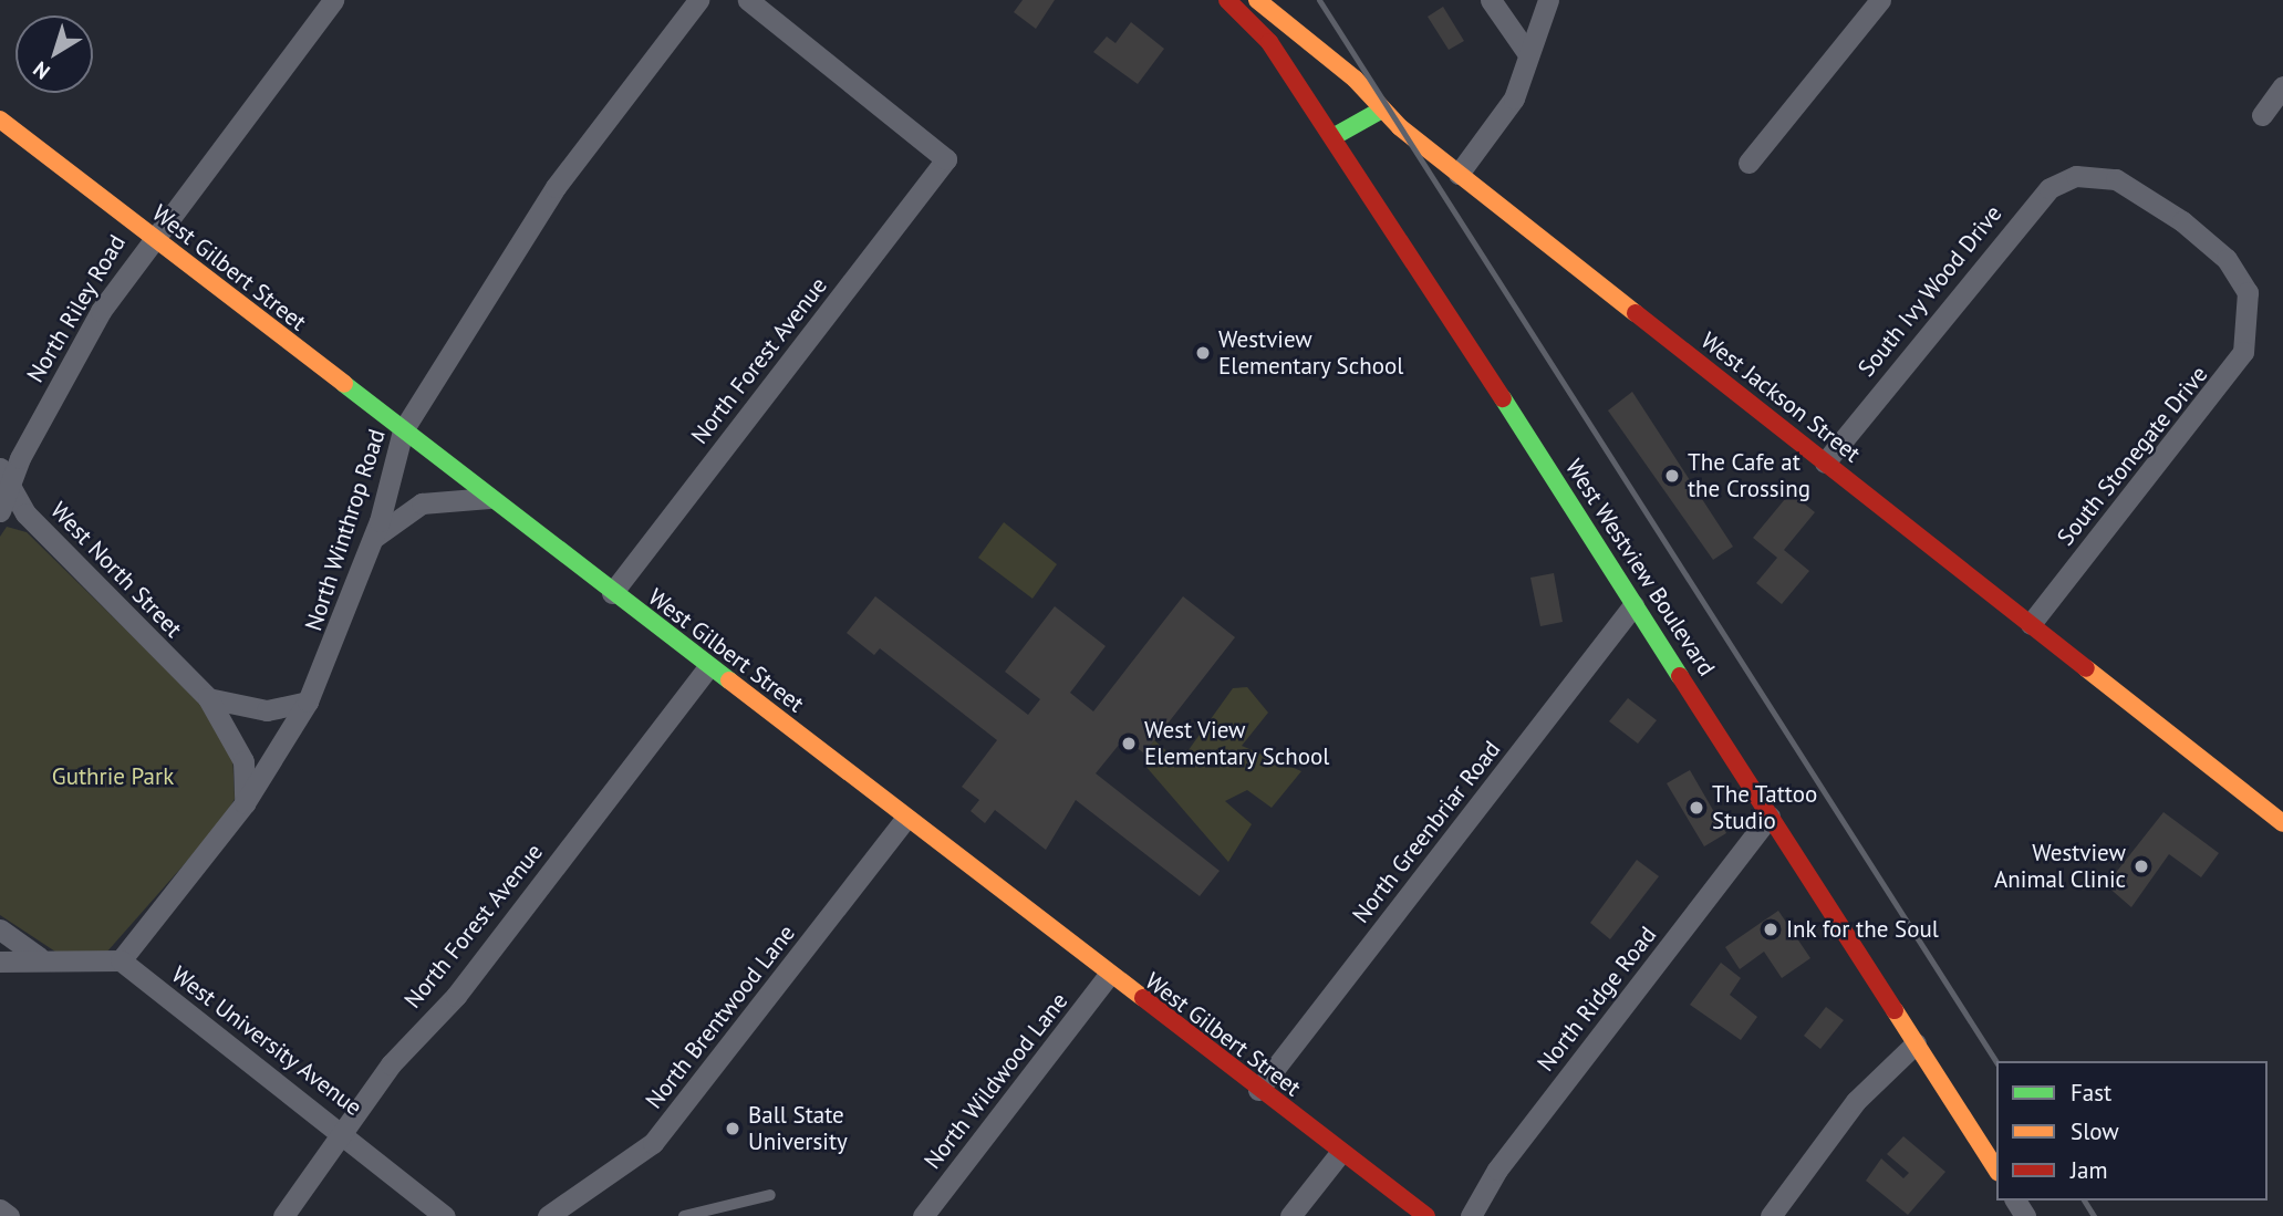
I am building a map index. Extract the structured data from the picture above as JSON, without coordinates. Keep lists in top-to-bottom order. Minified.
{"streets":{"street":["West Gilbert Street","South Ivy Wood Drive","North Riley Road","North Forest Avenue","West Jackson Street","South Stonegate Drive","North Winthrop Road","West Westview Boulevard","West North Street","North Greenbriar Road","North Ridge Road","North Brentwood Lane","West University Avenue","North Wildwood Lane"]},"crossings":[["West Gilbert Street","North Riley Road"],["West Gilbert Street","North Forest Avenue"],["West Gilbert Street","North Winthrop Road"],["West Gilbert Street","North Greenbriar Road"],["West Gilbert Street","North Brentwood Lane"],["West Gilbert Street","North Wildwood Lane"],["South Ivy Wood Drive","West Jackson Street"],["South Ivy Wood Drive","South Stonegate Drive"],["North Riley Road","West North Street"],["North Forest Avenue","West University Avenue"],["West Jackson Street","South Stonegate Drive"],["North Winthrop Road","West North Street"],["North Winthrop Road","West University Avenue"],["West Westview Boulevard","North Greenbriar Road"],["West Westview Boulevard","North Ridge Road"]],"parks":["Guthrie Park"],"places":["Westview Elementary School","The Cafe at the Crossing","West View Elementary School","The Tattoo Studio","Westview Animal Clinic","Ink for the Soul","Ball State University"],"legend":["Fast","Slow","Jam"],"north":"bottom left"}
